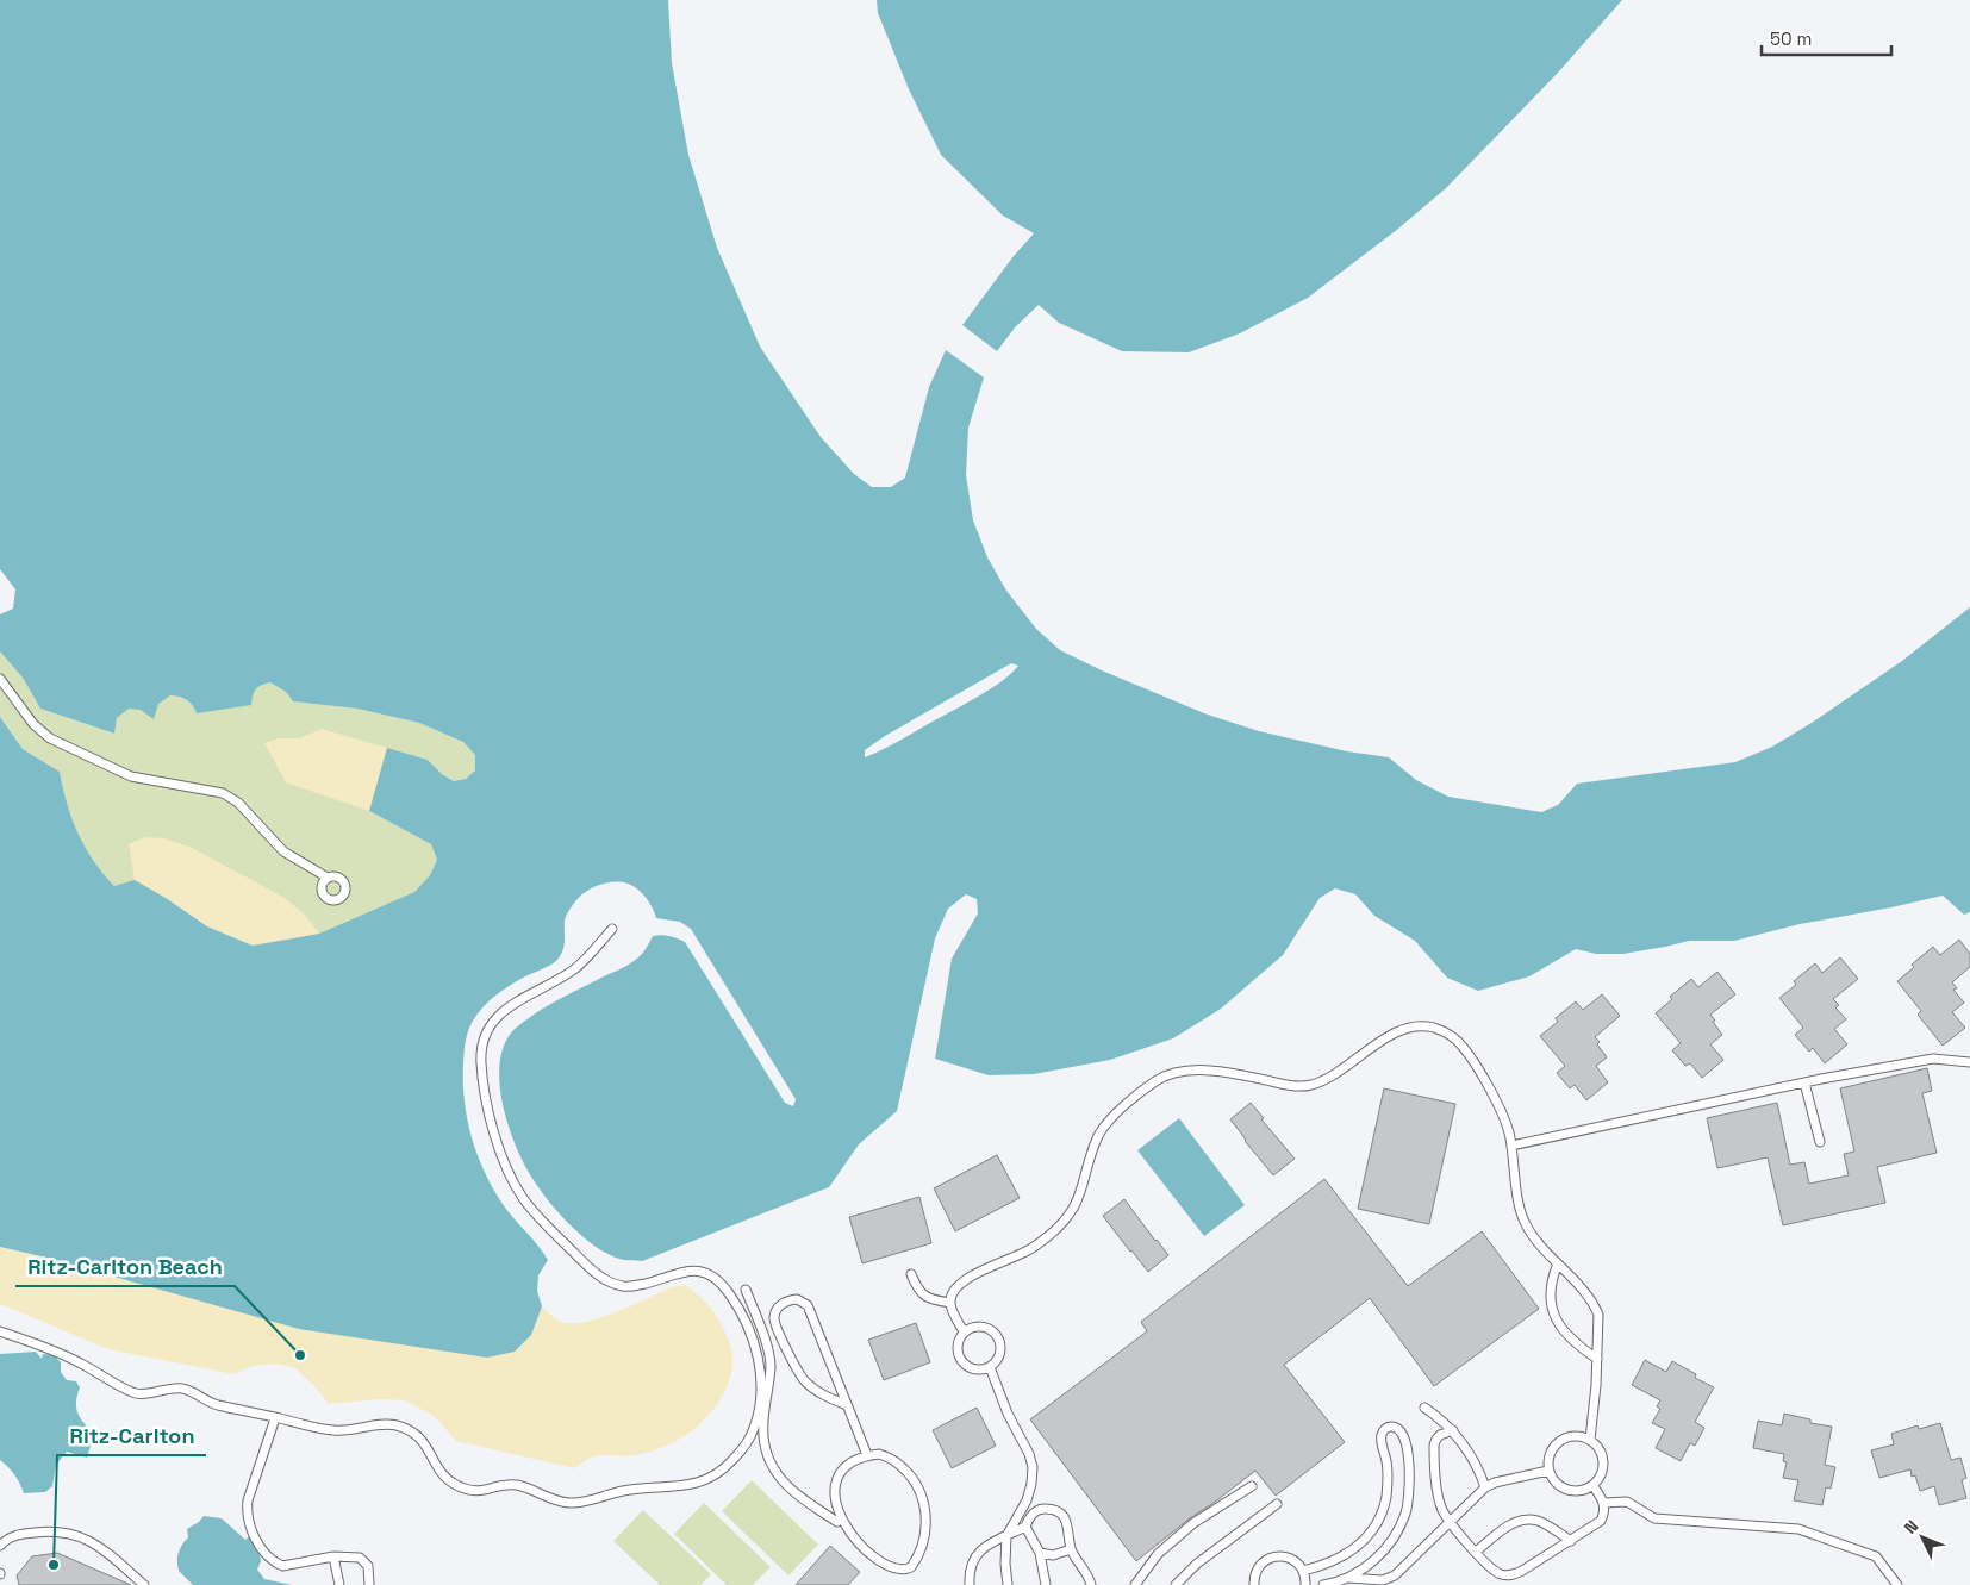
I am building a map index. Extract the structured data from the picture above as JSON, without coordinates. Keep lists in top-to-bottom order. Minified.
{"places":["Ritz-Carlton Beach","Ritz-Carlton"],"scale_bar":"50 m","north":"top left"}
